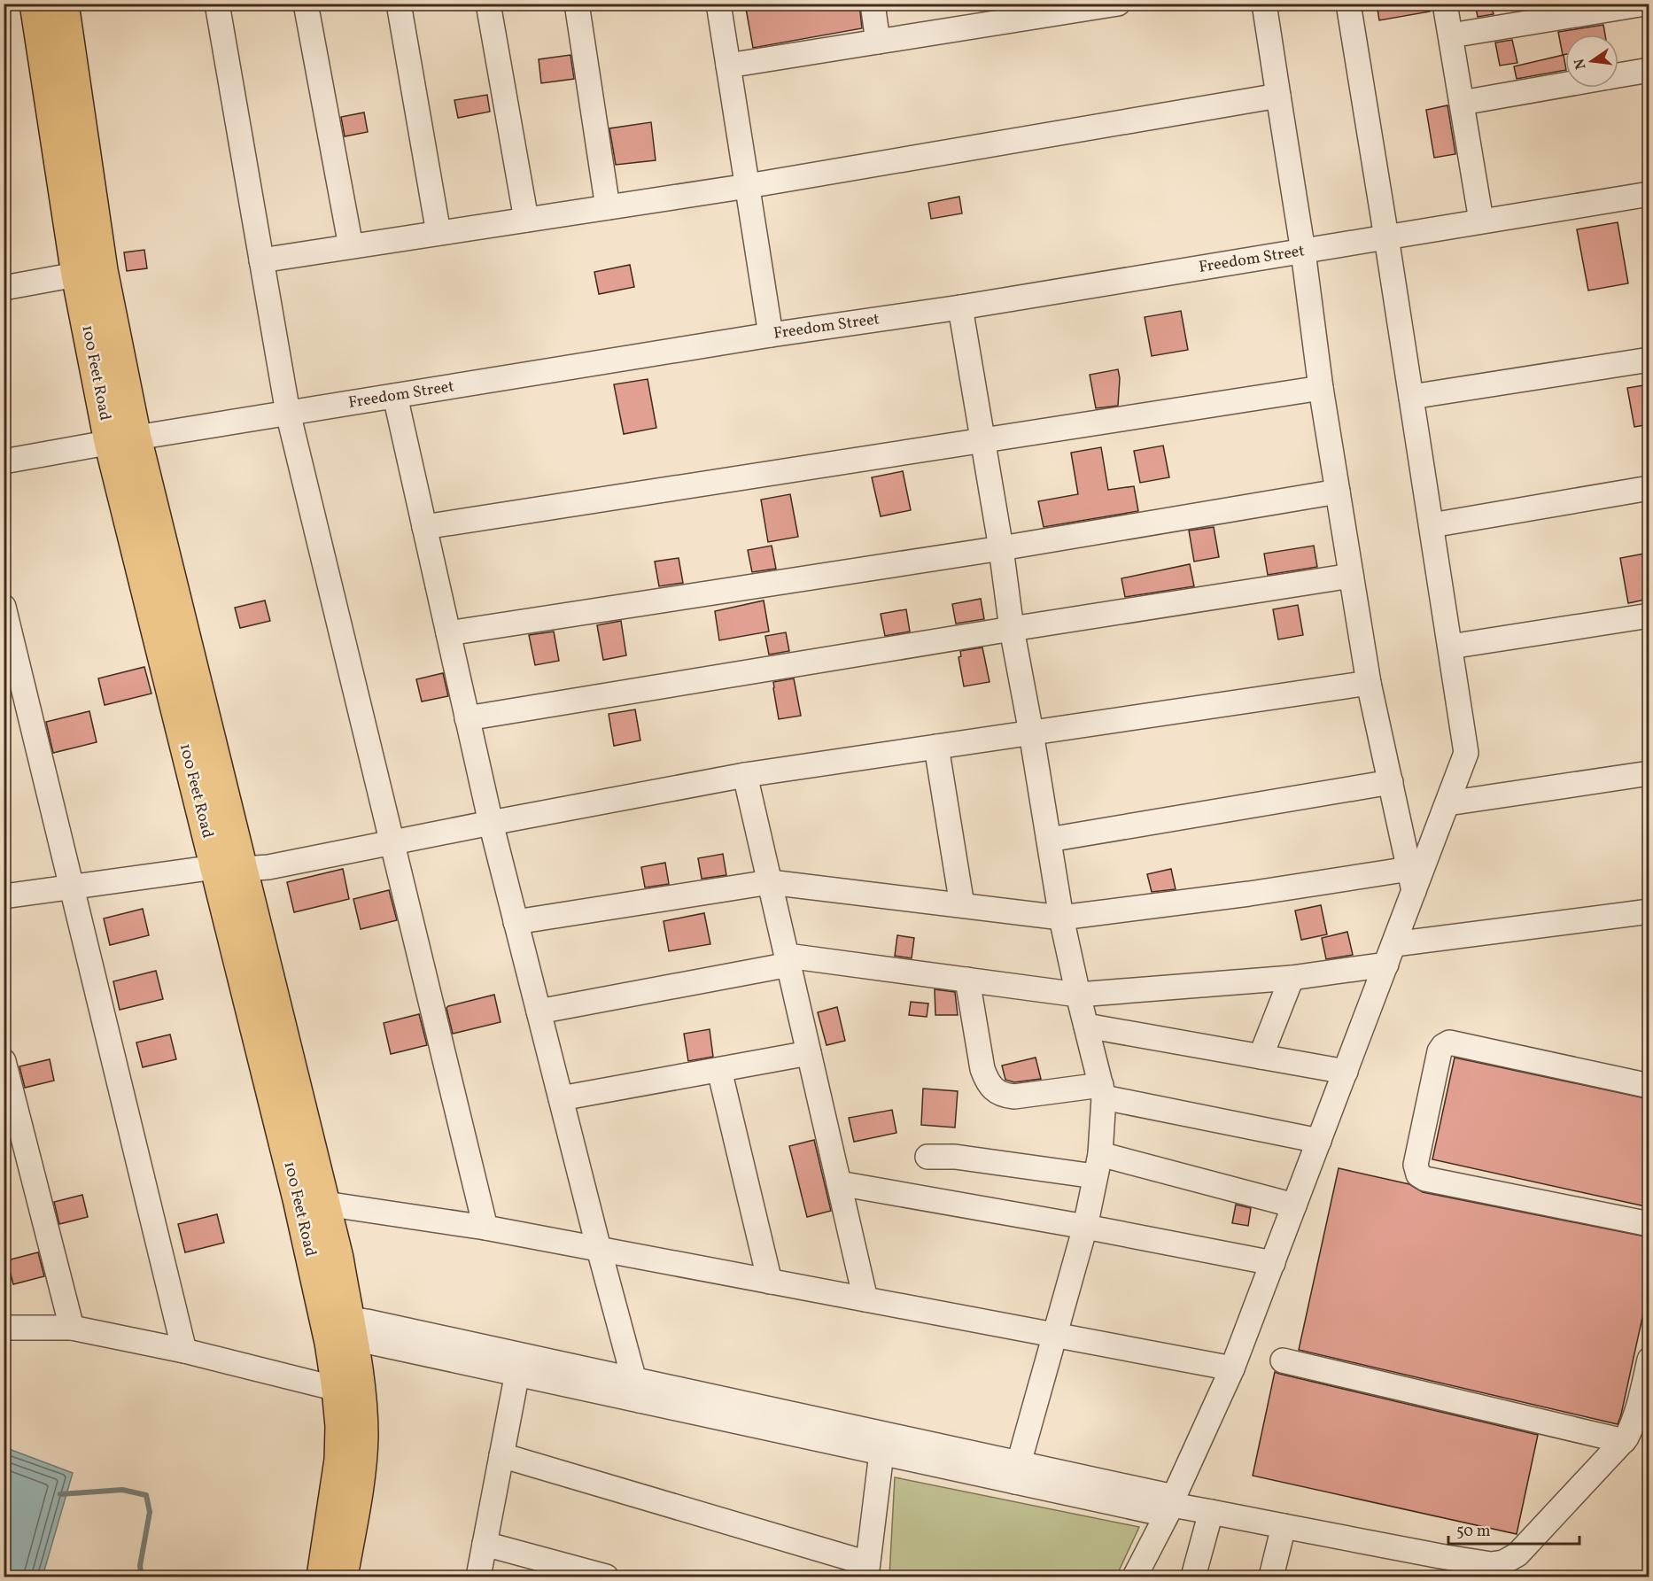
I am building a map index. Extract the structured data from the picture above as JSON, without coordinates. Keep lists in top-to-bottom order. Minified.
{"streets":{"main road":["100 Feet Road"],"street":["Freedom Street"]},"crossings":[["Freedom Street","100 Feet Road"]],"scale_bar":"50 m","north":"left"}
